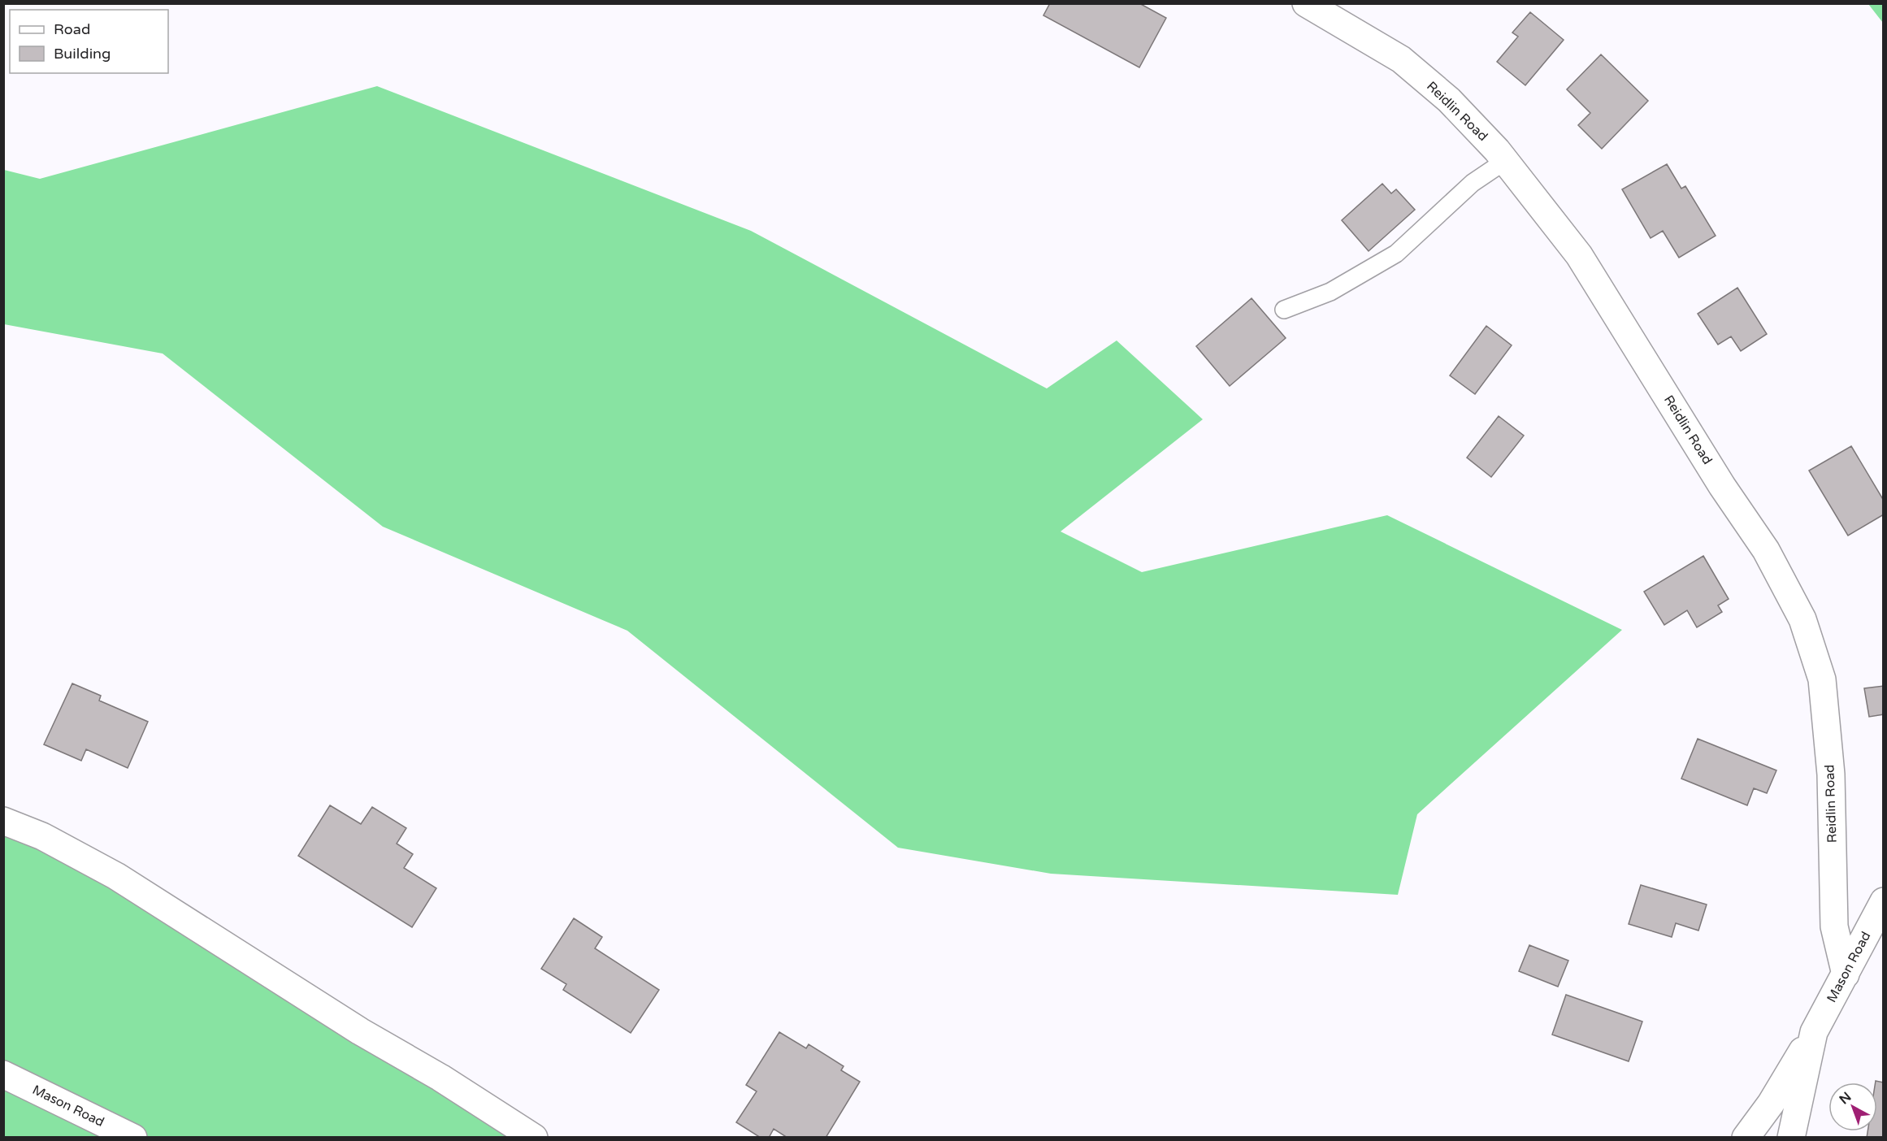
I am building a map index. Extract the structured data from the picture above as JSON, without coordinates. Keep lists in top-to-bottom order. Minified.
{"streets":{"street":["Reidlin Road","Mason Road"]},"crossings":[["Reidlin Road","Mason Road"]],"legend":["Road","Building"],"north":"top left"}
